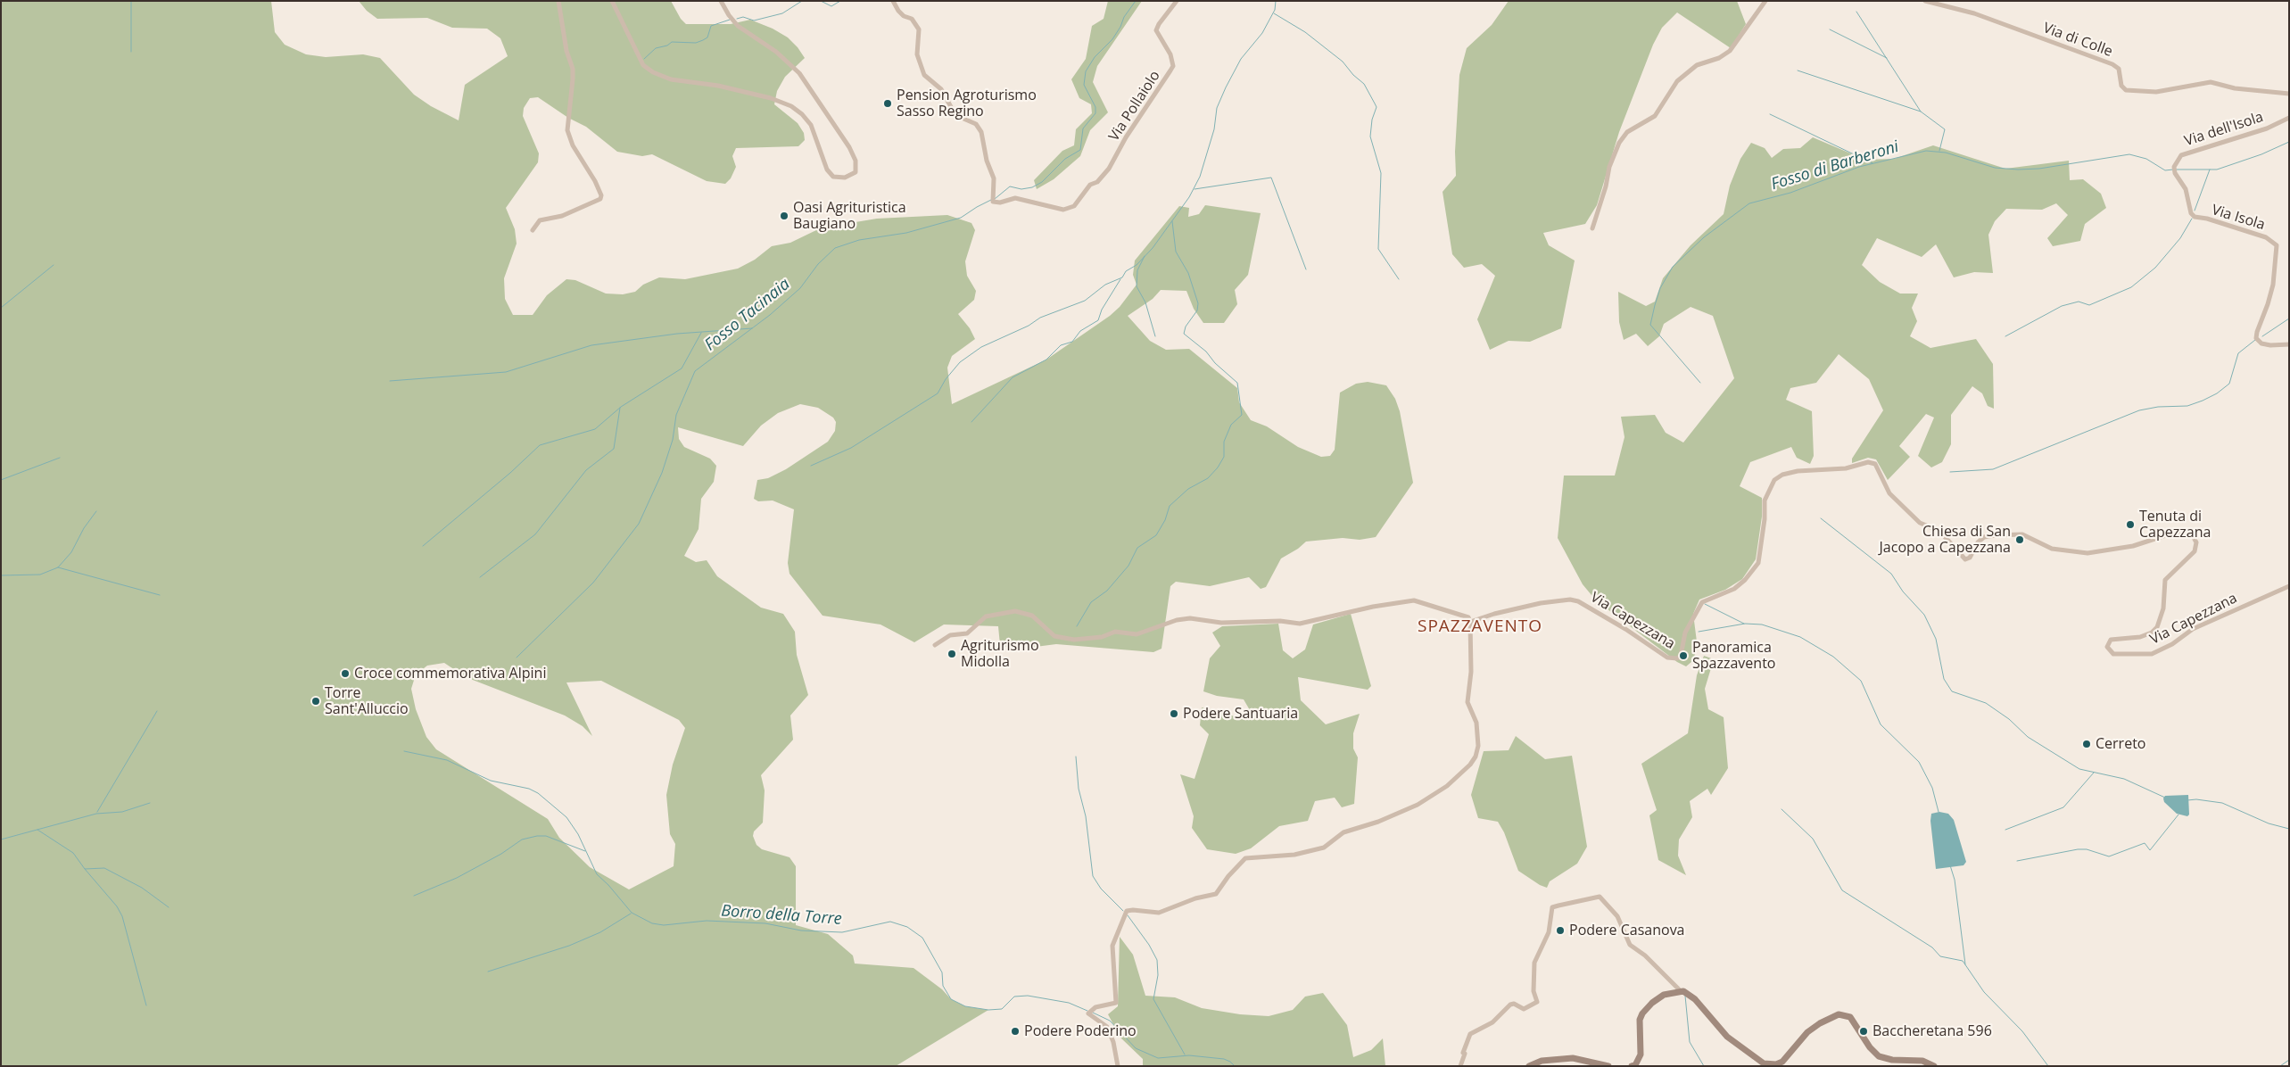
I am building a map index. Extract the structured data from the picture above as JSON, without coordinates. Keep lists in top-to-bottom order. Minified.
{"streets":{"street":["Via di Colle","Via Pollaiolo","Via dell'Isola","Via Isola","Via Capezzana"]},"crossings":[["Via dell'Isola","Via Isola"]],"districts":["SPAZZAVENTO"],"water":["Fosso di Barberoni","Fosso Tacinaia","Borro della Torre"],"places":["Pension Agroturismo Sasso Regino","Oasi Agrituristica Baugiano","Tenuta di Capezzana","Chiesa di San Jacopo a Capezzana","Agriturismo Midolla","Panoramica Spazzavento","Croce commemorativa Alpini","Torre Sant'Alluccio","Podere Santuaria","Cerreto","Podere Casanova","Podere Poderino","Baccheretana 596"]}
